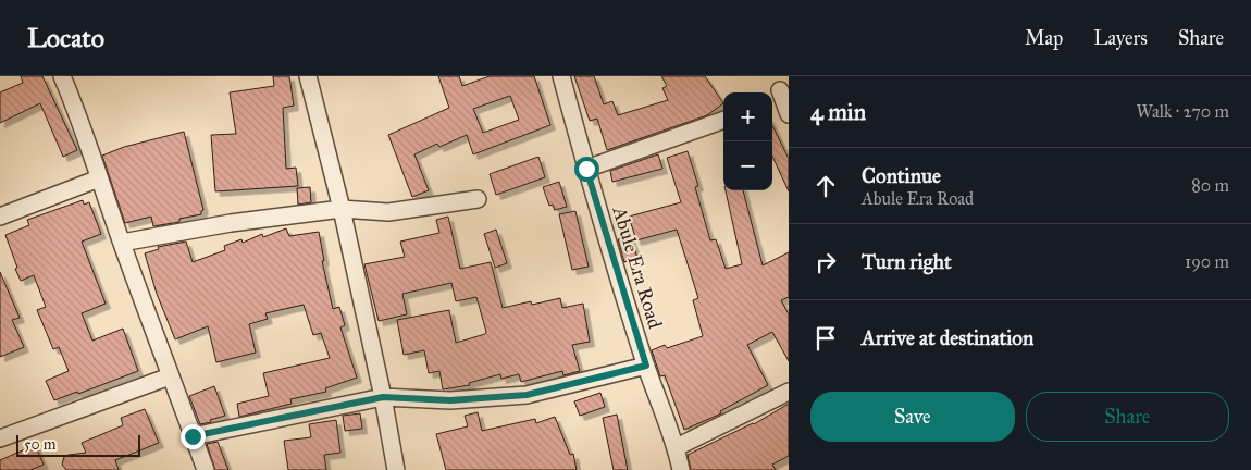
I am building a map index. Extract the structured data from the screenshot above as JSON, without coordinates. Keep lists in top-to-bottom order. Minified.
{"streets":{"street":["Abule Era Road"]},"scale_bar":"50 m","page":{"header":"Locato","nav":["Map","Layers","Share"],"heading":["4 min","Walk · 270 m"],"map_buttons":["+","−"],"list":[["Continue","Abule Era Road","80 m"],["Turn right","190 m"],"Arrive at destination"],"buttons":["Save","Share"],"scale":"50 m"}}
